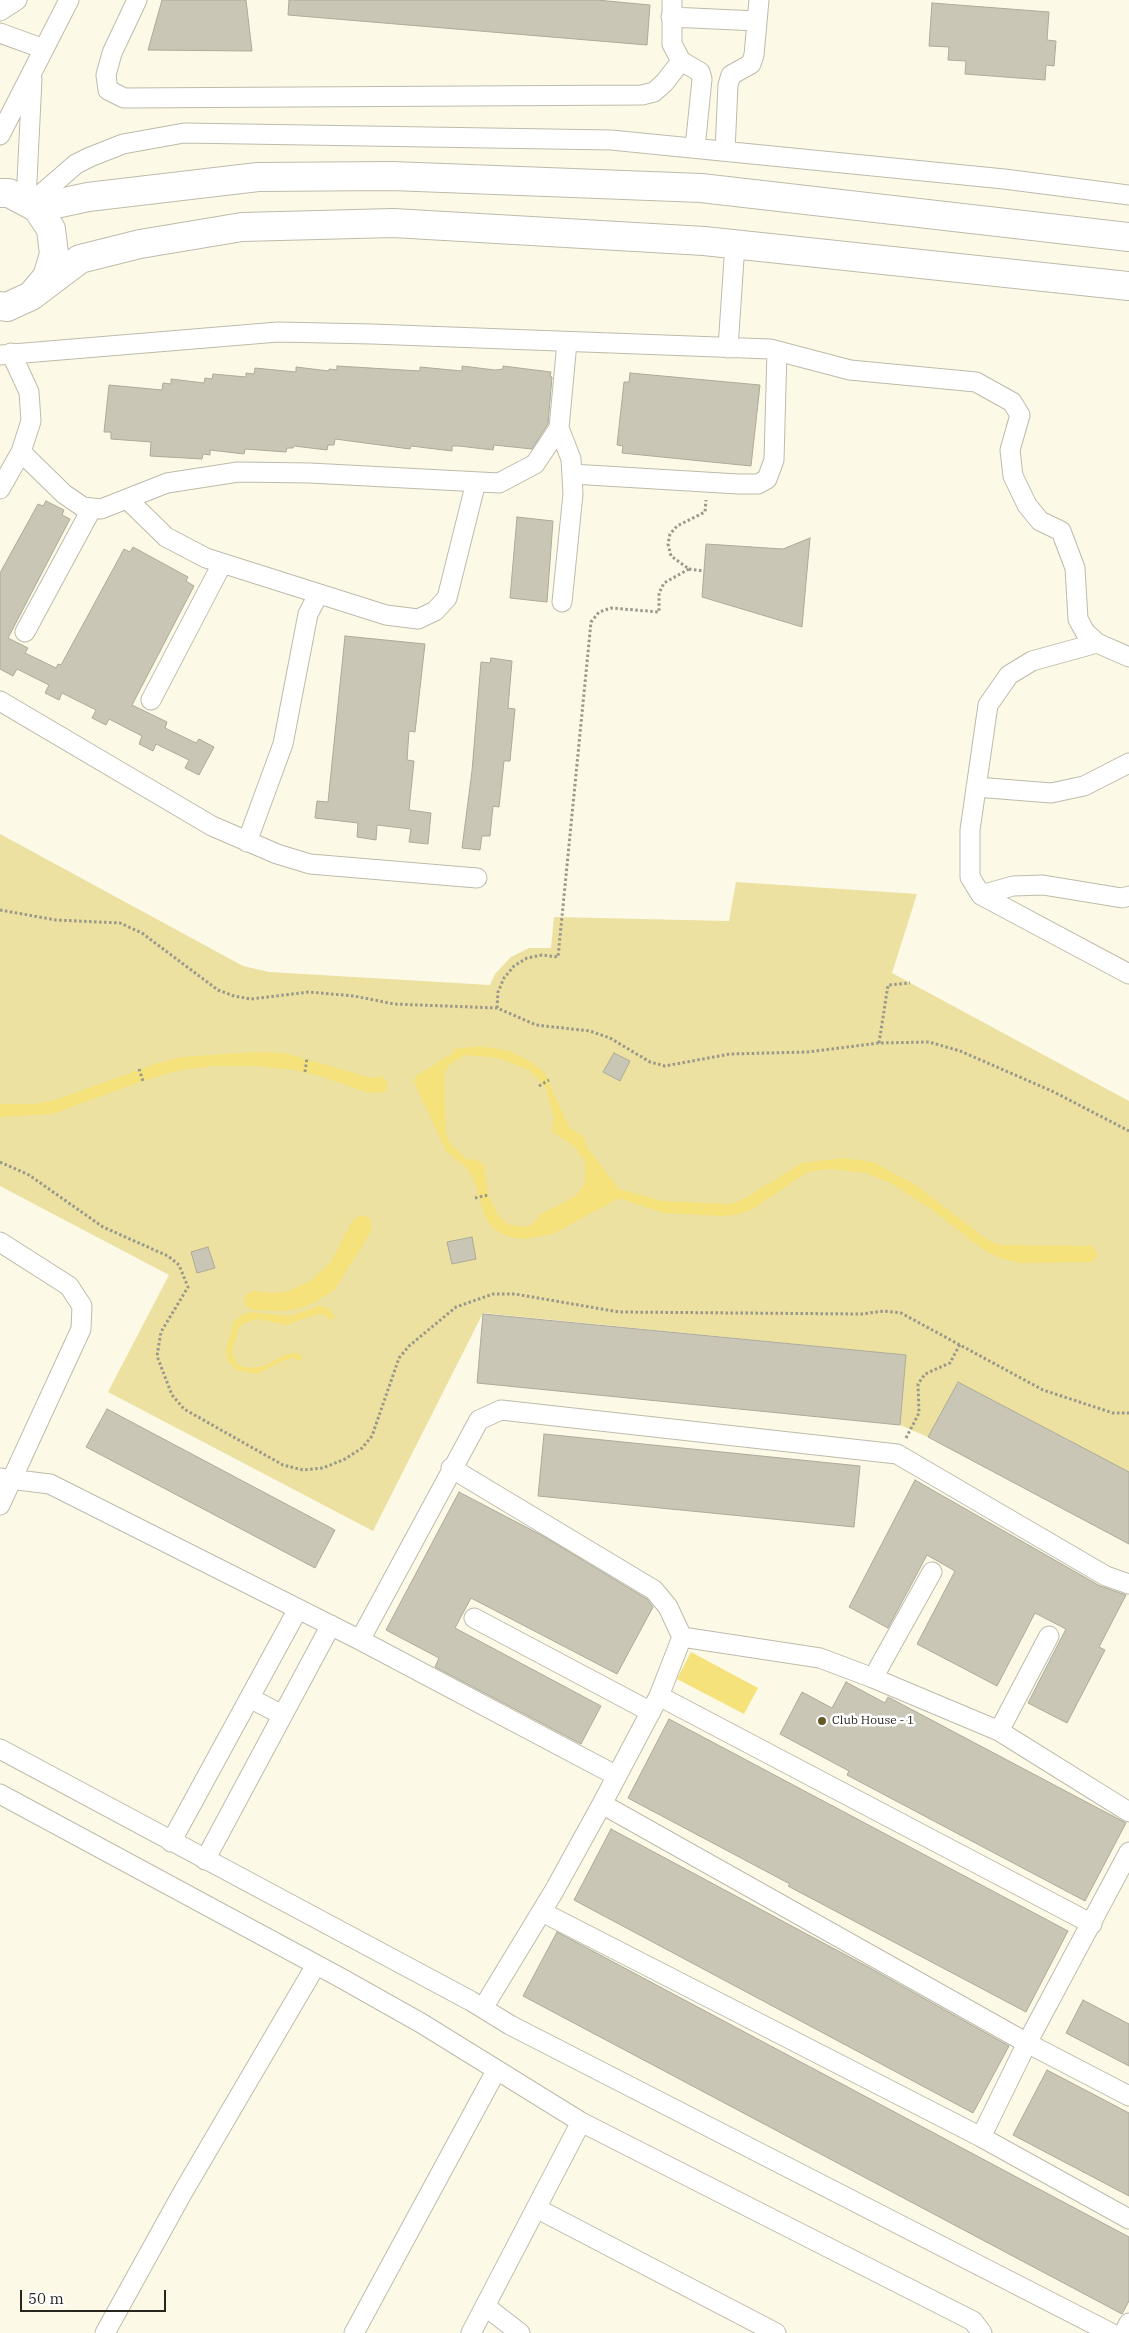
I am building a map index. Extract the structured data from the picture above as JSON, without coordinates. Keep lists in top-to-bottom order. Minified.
{"places":["Club House - 1"],"scale_bar":"50 m"}
